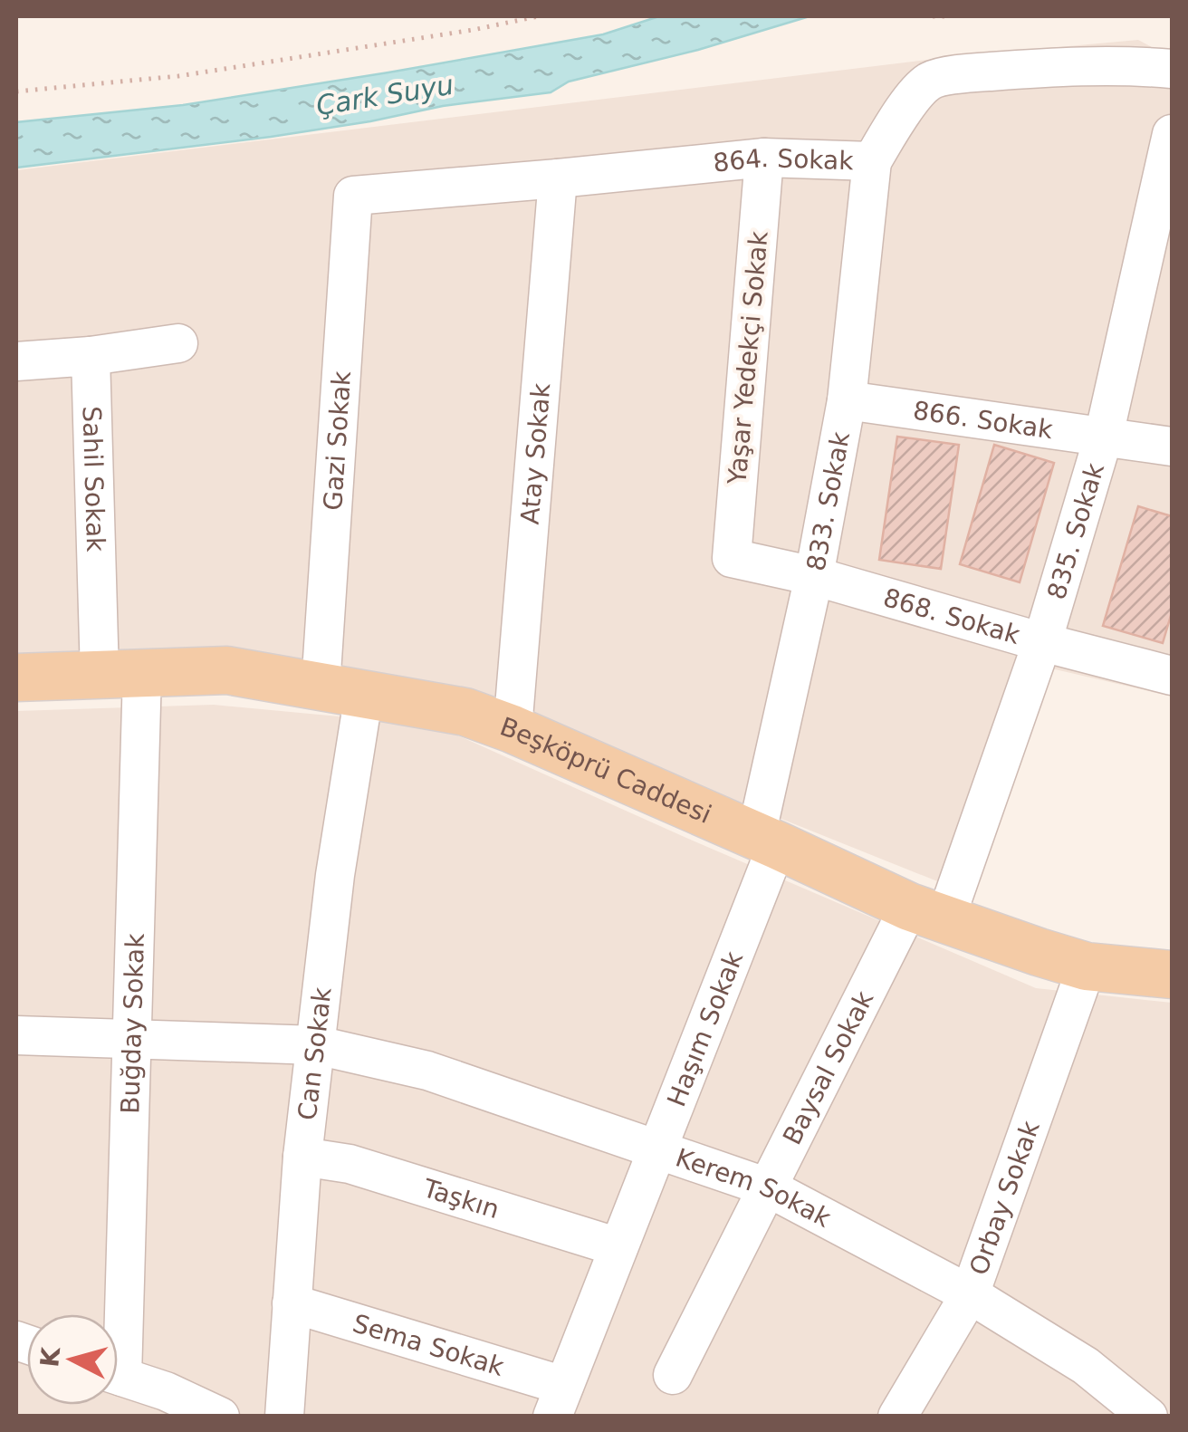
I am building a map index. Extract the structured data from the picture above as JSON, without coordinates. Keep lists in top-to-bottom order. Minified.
{"streets":{"main road":["Beşköprü Caddesi"],"street":["864. Sokak","Yaşar Yedekçi Sokak","866. Sokak","Gazi Sokak","Atay Sokak","Sahil Sokak","833. Sokak","835. Sokak","868. Sokak","Buğday Sokak","Haşım Sokak","Can Sokak","Baysal Sokak","Kerem Sokak","Orbay Sokak","Taşkın","Sema Sokak"]},"crossings":[["864. Sokak","Yaşar Yedekçi Sokak"],["864. Sokak","Gazi Sokak"],["864. Sokak","Atay Sokak"],["864. Sokak","833. Sokak"],["Yaşar Yedekçi Sokak","868. Sokak"],["866. Sokak","833. Sokak"],["866. Sokak","835. Sokak"],["Gazi Sokak","Beşköprü Caddesi"],["Gazi Sokak","Can Sokak"],["Atay Sokak","Beşköprü Caddesi"],["Sahil Sokak","Beşköprü Caddesi"],["Sahil Sokak","Buğday Sokak"],["833. Sokak","868. Sokak"],["833. Sokak","Beşköprü Caddesi"],["833. Sokak","Haşım Sokak"],["835. Sokak","868. Sokak"],["835. Sokak","Beşköprü Caddesi"],["835. Sokak","Baysal Sokak"],["Beşköprü Caddesi","Buğday Sokak"],["Beşköprü Caddesi","Haşım Sokak"],["Beşköprü Caddesi","Can Sokak"],["Beşköprü Caddesi","Baysal Sokak"],["Beşköprü Caddesi","Orbay Sokak"],["Buğday Sokak","Kerem Sokak"],["Haşım Sokak","Kerem Sokak"],["Haşım Sokak","Taşkın"],["Haşım Sokak","Sema Sokak"],["Can Sokak","Kerem Sokak"],["Can Sokak","Taşkın"],["Can Sokak","Sema Sokak"],["Baysal Sokak","Kerem Sokak"],["Kerem Sokak","Orbay Sokak"]],"water":["Çark Suyu"],"north":"left"}
